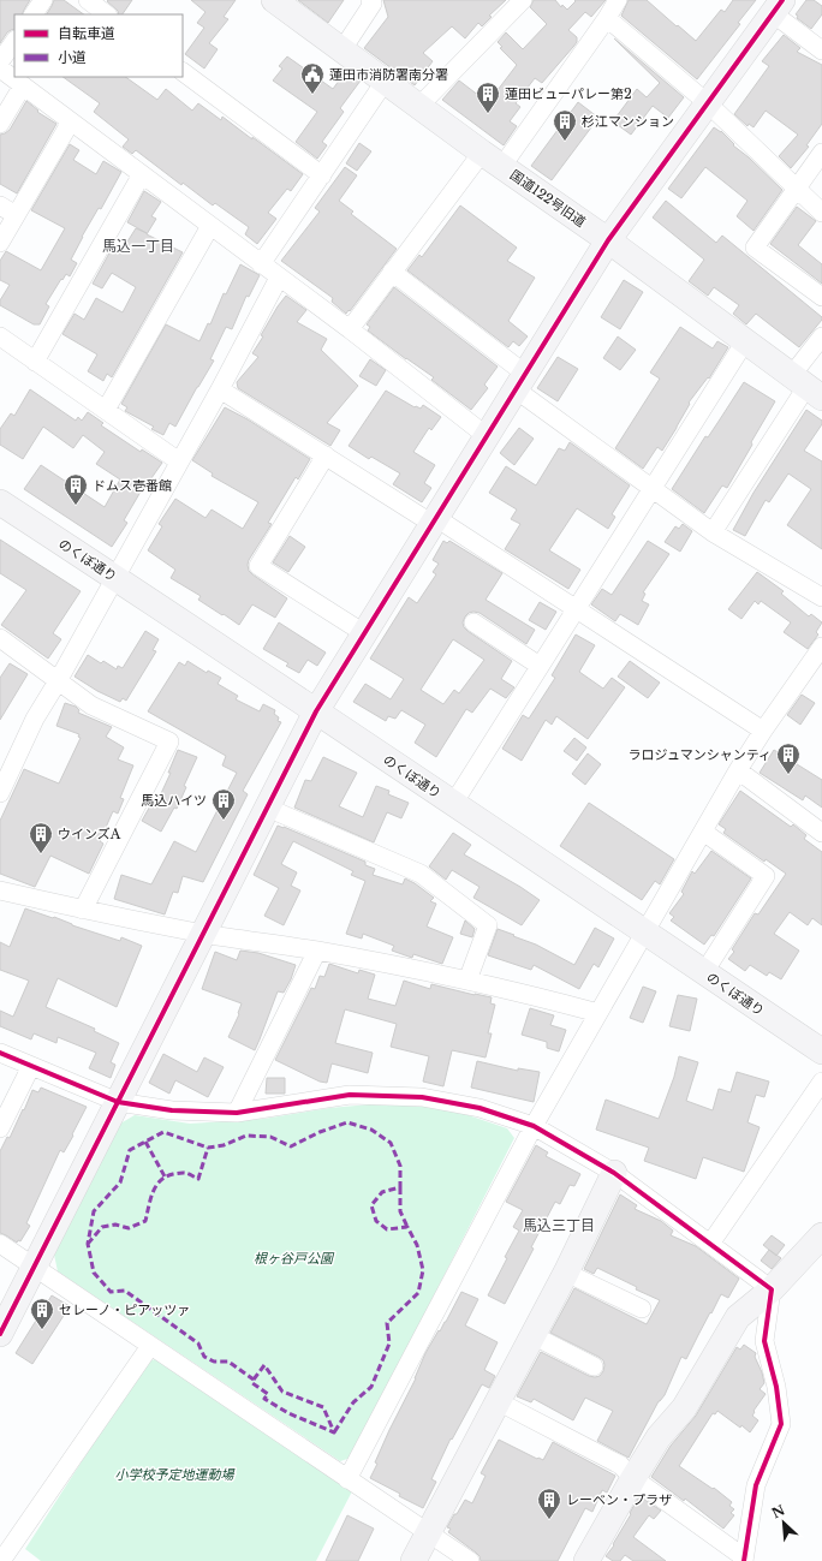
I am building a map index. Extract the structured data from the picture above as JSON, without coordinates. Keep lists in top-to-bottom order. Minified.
{"streets":{"street":["国道122号旧道","のくぼ通り"]},"districts":["馬込一丁目","馬込三丁目"],"parks":["根ヶ谷戸公園","小学校予定地運動場"],"places":{"public building":["蓮田市消防署南分署"],"building":["蓮田ビューパレー第2","杉江マンション","ドムス壱番館","ラロジュマンシャンティ","馬込ハイツ","ウインズA","セレーノ・ピアッツァ","レーベン・プラザ"]},"legend":["自転車道","小道"],"north":"top left"}
